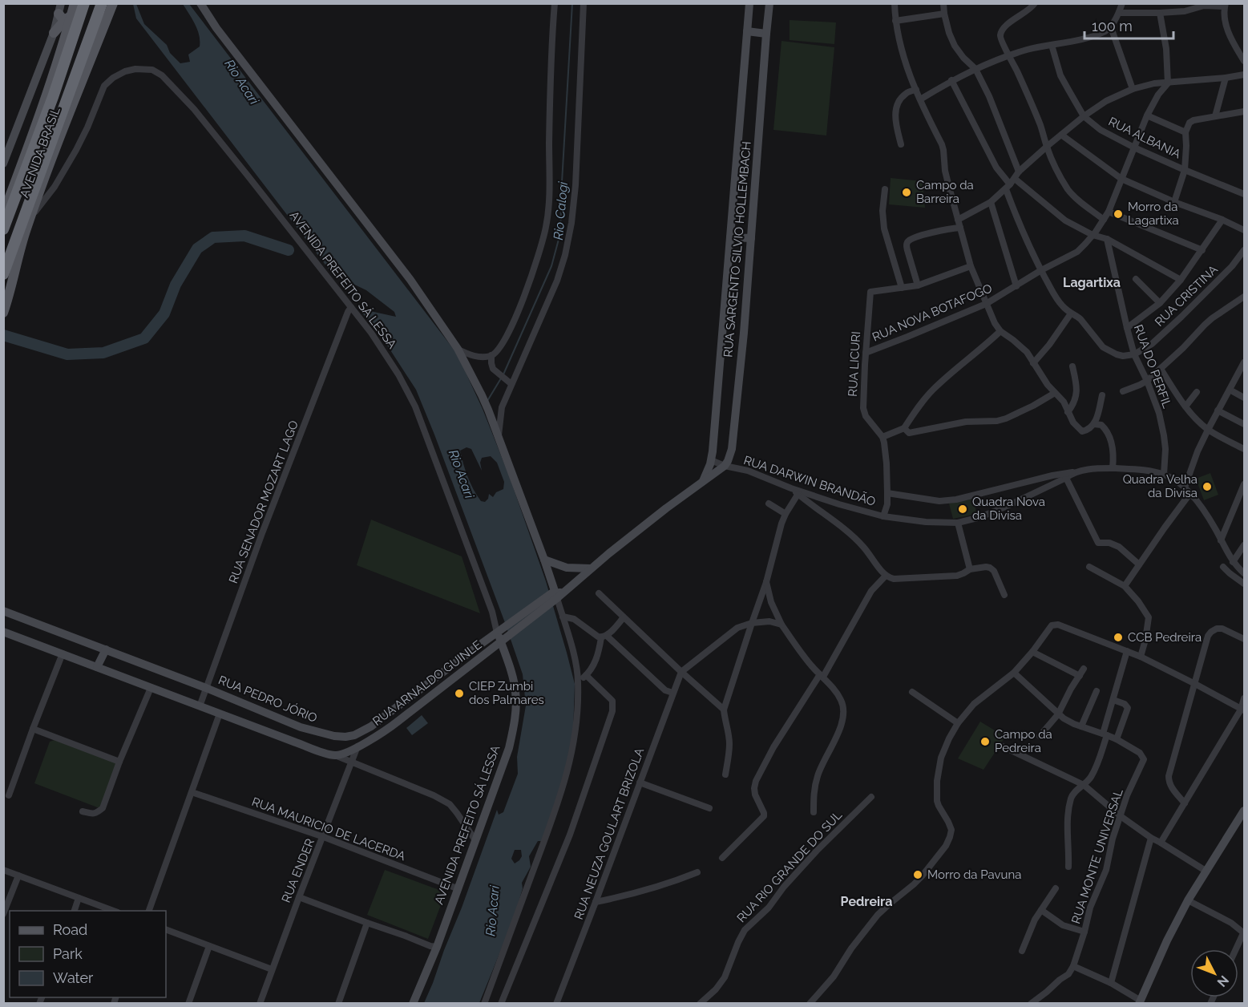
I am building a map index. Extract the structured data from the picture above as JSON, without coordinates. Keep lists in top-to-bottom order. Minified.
{"streets":{"highway":["AVENIDA BRASIL"],"main road":["RUA SARGENTO SILVIO HOLLEMBACH","AVENIDA PREFEITO SÁ LESSA","RUA ARNALDO GUINLE","RUA PEDRO JÓRIO"],"street":["RUA ALBANIA","RUA CRISTINA","RUA NOVA BOTAFOGO","RUA LICURI","RUA DO PERFIL","RUA DARWIN BRANDÃO","RUA SENADOR MOZART LAGO","RUA MAURICIO DE LACERDA","RUA NEUZA GOULART BRIZOLA","RUA MONTE UNIVERSAL","RUA RIO GRANDE DO SUL","RUA ENDER"]},"crossings":[["RUA ALBANIA","RUA NOVA BOTAFOGO"],["AVENIDA BRASIL","AVENIDA PREFEITO SÁ LESSA"],["RUA SARGENTO SILVIO HOLLEMBACH","RUA DARWIN BRANDÃO"],["AVENIDA PREFEITO SÁ LESSA","RUA SENADOR MOZART LAGO"],["AVENIDA PREFEITO SÁ LESSA","RUA ARNALDO GUINLE"],["AVENIDA PREFEITO SÁ LESSA","RUA PEDRO JÓRIO"],["AVENIDA PREFEITO SÁ LESSA","RUA MAURICIO DE LACERDA"],["RUA CRISTINA","RUA DO PERFIL"],["RUA NOVA BOTAFOGO","RUA LICURI"],["RUA SENADOR MOZART LAGO","RUA PEDRO JÓRIO"],["RUA ARNALDO GUINLE","RUA ENDER"],["RUA MAURICIO DE LACERDA","RUA ENDER"]],"districts":["Lagartixa","Pedreira"],"water":["Rio Acari","Rio Calogi"],"places":["Campo da Barreira","Morro da Lagartixa","Quadra Velha da Divisa","Quadra Nova da Divisa","CCB Pedreira","CIEP Zumbi dos Palmares","Campo da Pedreira","Morro da Pavuna"],"legend":["Road","Park","Water"],"scale_bar":"100 m","north":"bottom right"}
